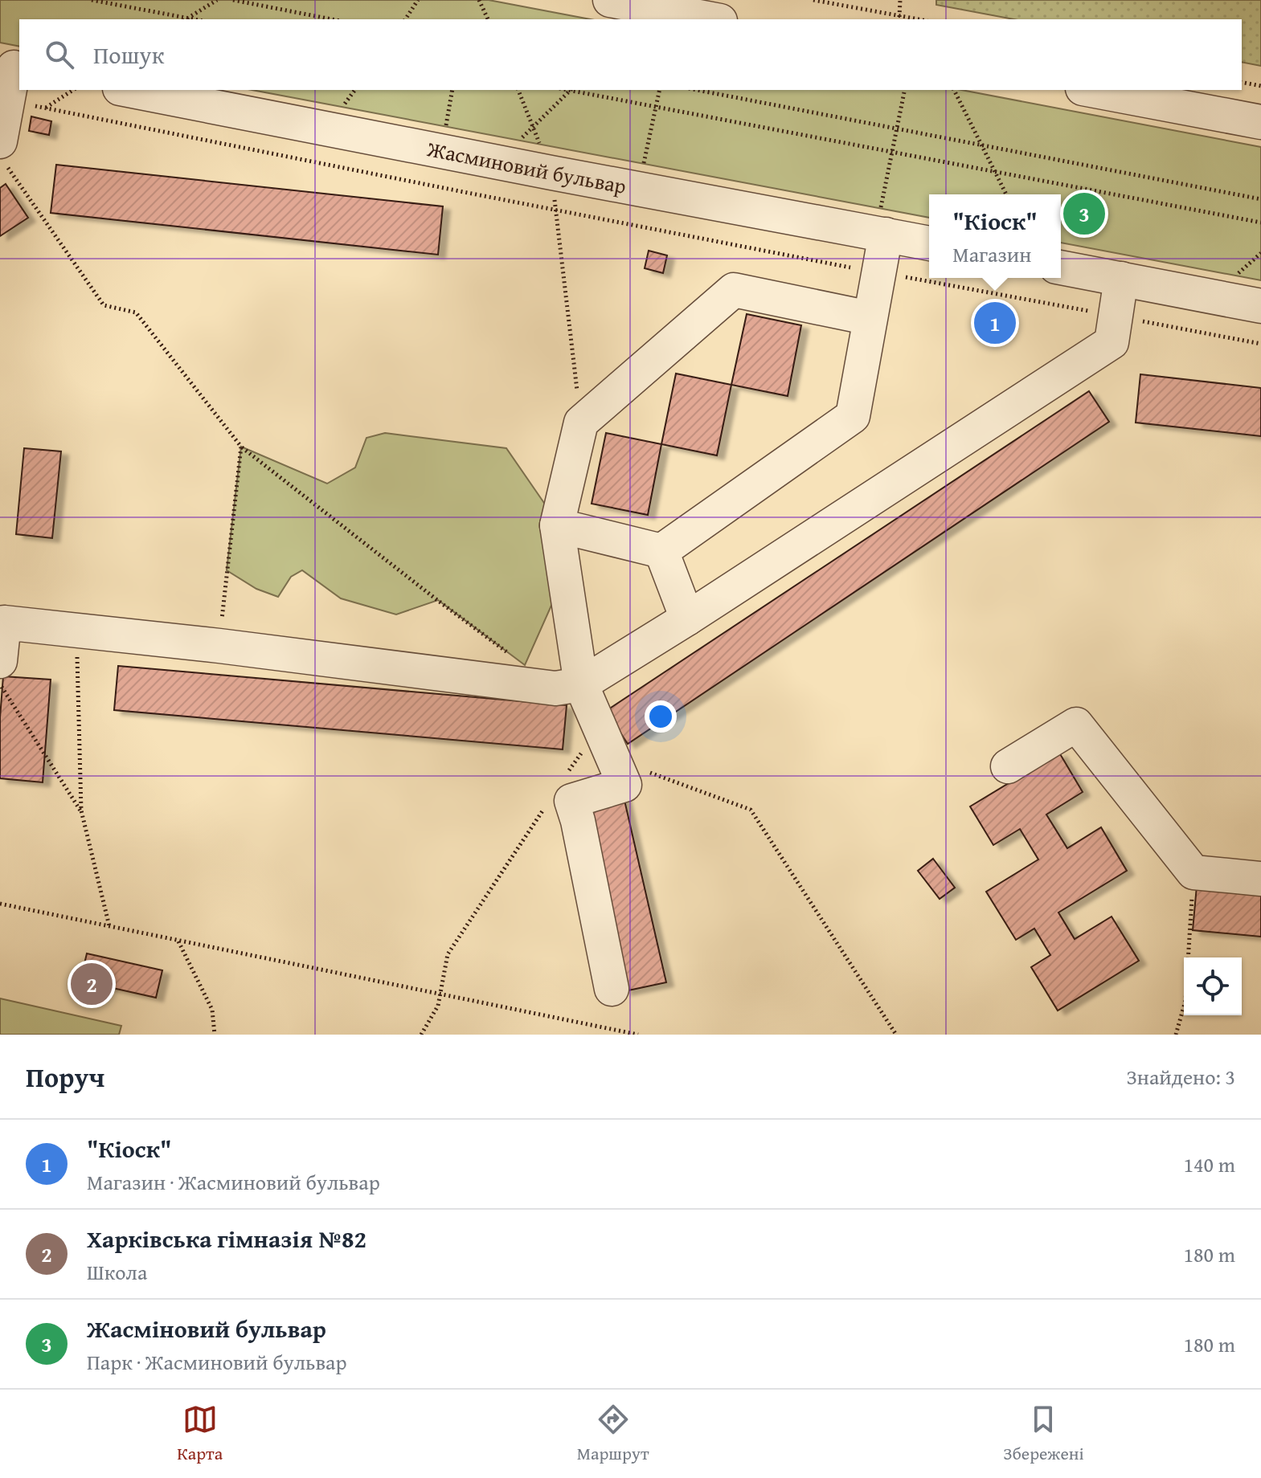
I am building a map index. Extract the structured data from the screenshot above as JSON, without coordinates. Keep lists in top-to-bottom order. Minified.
{"streets":{"street":["Жасминовий бульвар"]},"page":{"search":"Пошук","pins":["3","1","2"],"popup":["\"Кіоск\"","Магазин"],"heading":["Поруч","Знайдено: 3"],"list":[{"mark":"1","name":"\"Кіоск\"","note":"Магазин · Жасминовий бульвар","value":"140 m"},{"mark":"2","name":"Харківська гімназія №82","note":"Школа","value":"180 m"},{"mark":"3","name":"Жасміновий бульвар","note":"Парк · Жасминовий бульвар","value":"180 m"}],"nav":["Карта","Маршрут","Збережені"]}}
